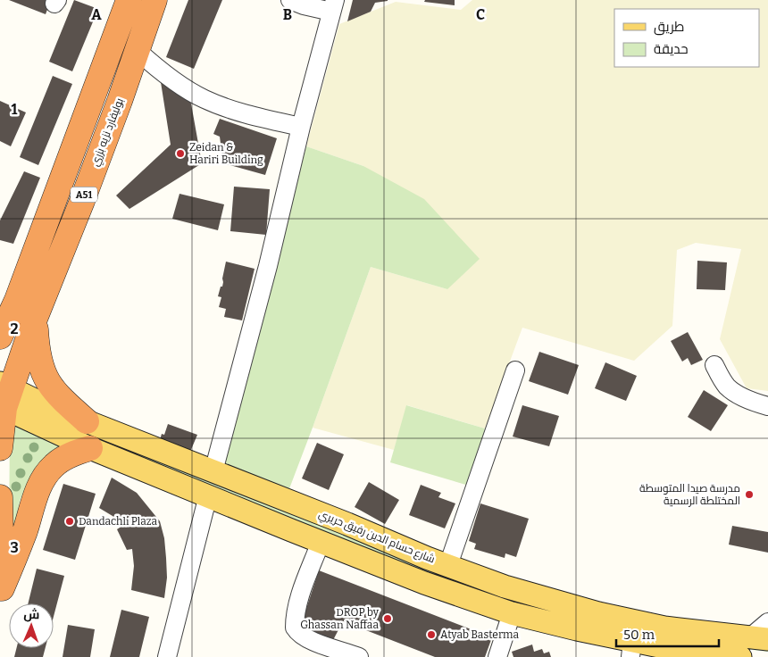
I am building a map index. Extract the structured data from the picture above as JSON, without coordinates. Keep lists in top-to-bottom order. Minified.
{"streets":{"highway":["بوليفارد نزيه بزري","A51"],"main road":["شارع حسام الدين رفيق حريري"]},"crossings":[["بوليفارد نزيه بزري","A51"],["بوليفارد نزيه بزري","شارع حسام الدين رفيق حريري"],["A51","شارع حسام الدين رفيق حريري"]],"places":["Zeidan & Hariri Building","مدرسة صيدا المتوسطة المختلطة الرسمية","Dandachli Plaza","DROP by Ghassan Naffaa","Atyab Basterma"],"legend":["طريق","حديقة"],"scale_bar":"50 m","north":"top","grid":{"columns":["A","B","C"],"rows":["1","2","3"]}}
